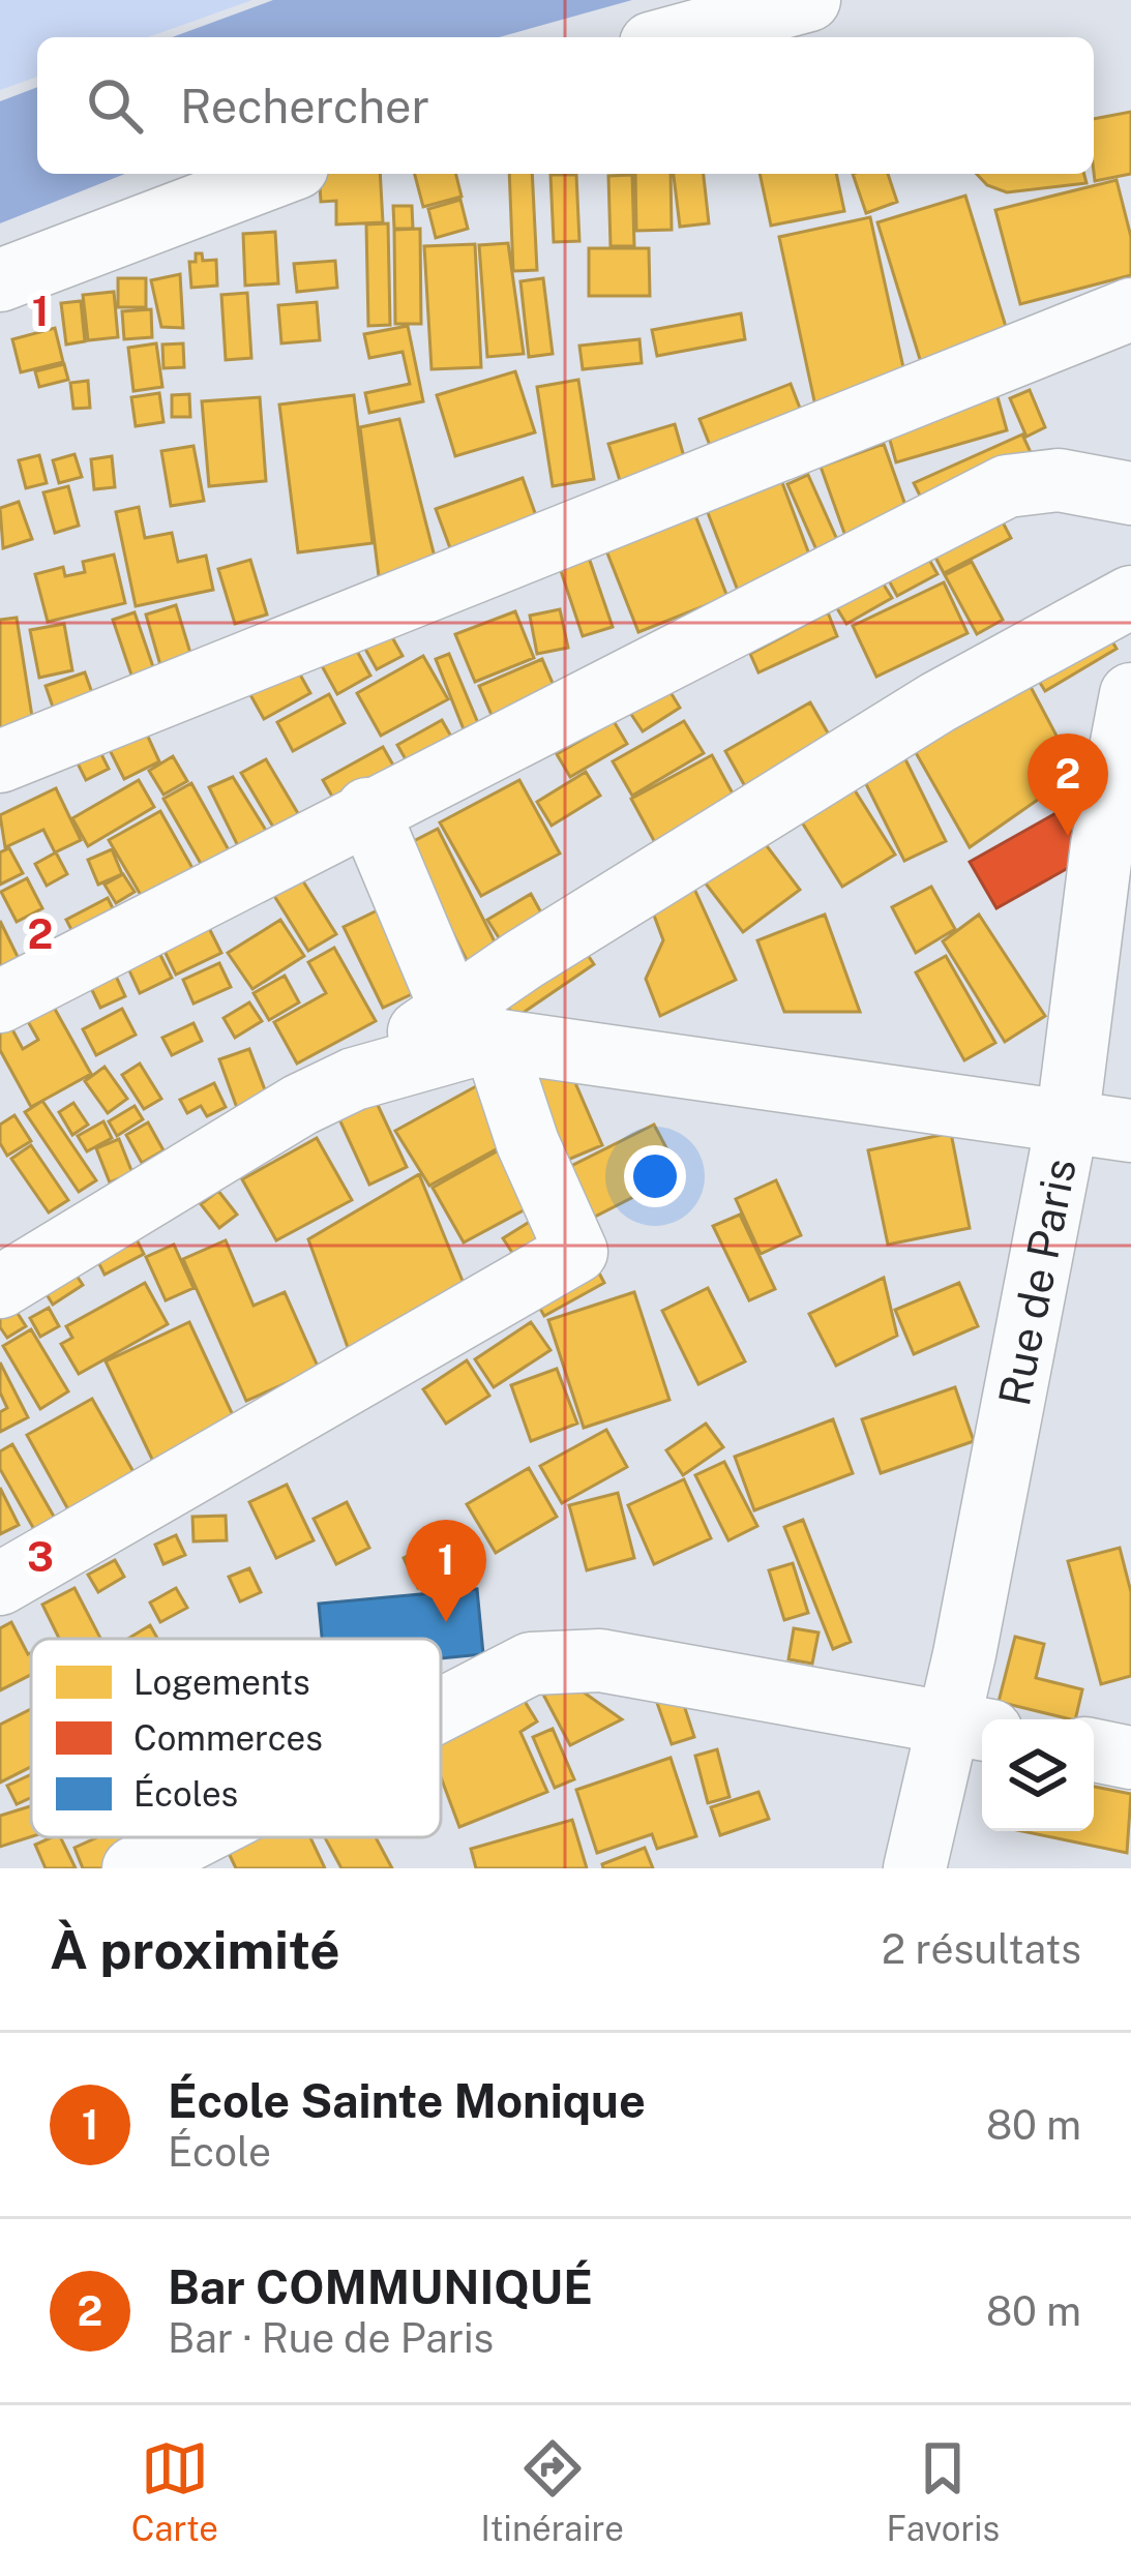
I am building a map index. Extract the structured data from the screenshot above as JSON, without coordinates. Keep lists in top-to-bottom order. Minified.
{"streets":{"street":["Rue de Paris"]},"legend":["Logements","Commerces","Écoles"],"page":{"search":"Rechercher","pins":["2","1"],"heading":["À proximité","2 résultats"],"list":[{"mark":"1","name":"École Sainte Monique","note":"École","value":"80 m"},{"mark":"2","name":"Bar COMMUNIQUÉ","note":"Bar · Rue de Paris","value":"80 m"}],"nav":["Carte","Itinéraire","Favoris"]},"grid":{"rows":["1","2","3"]}}
